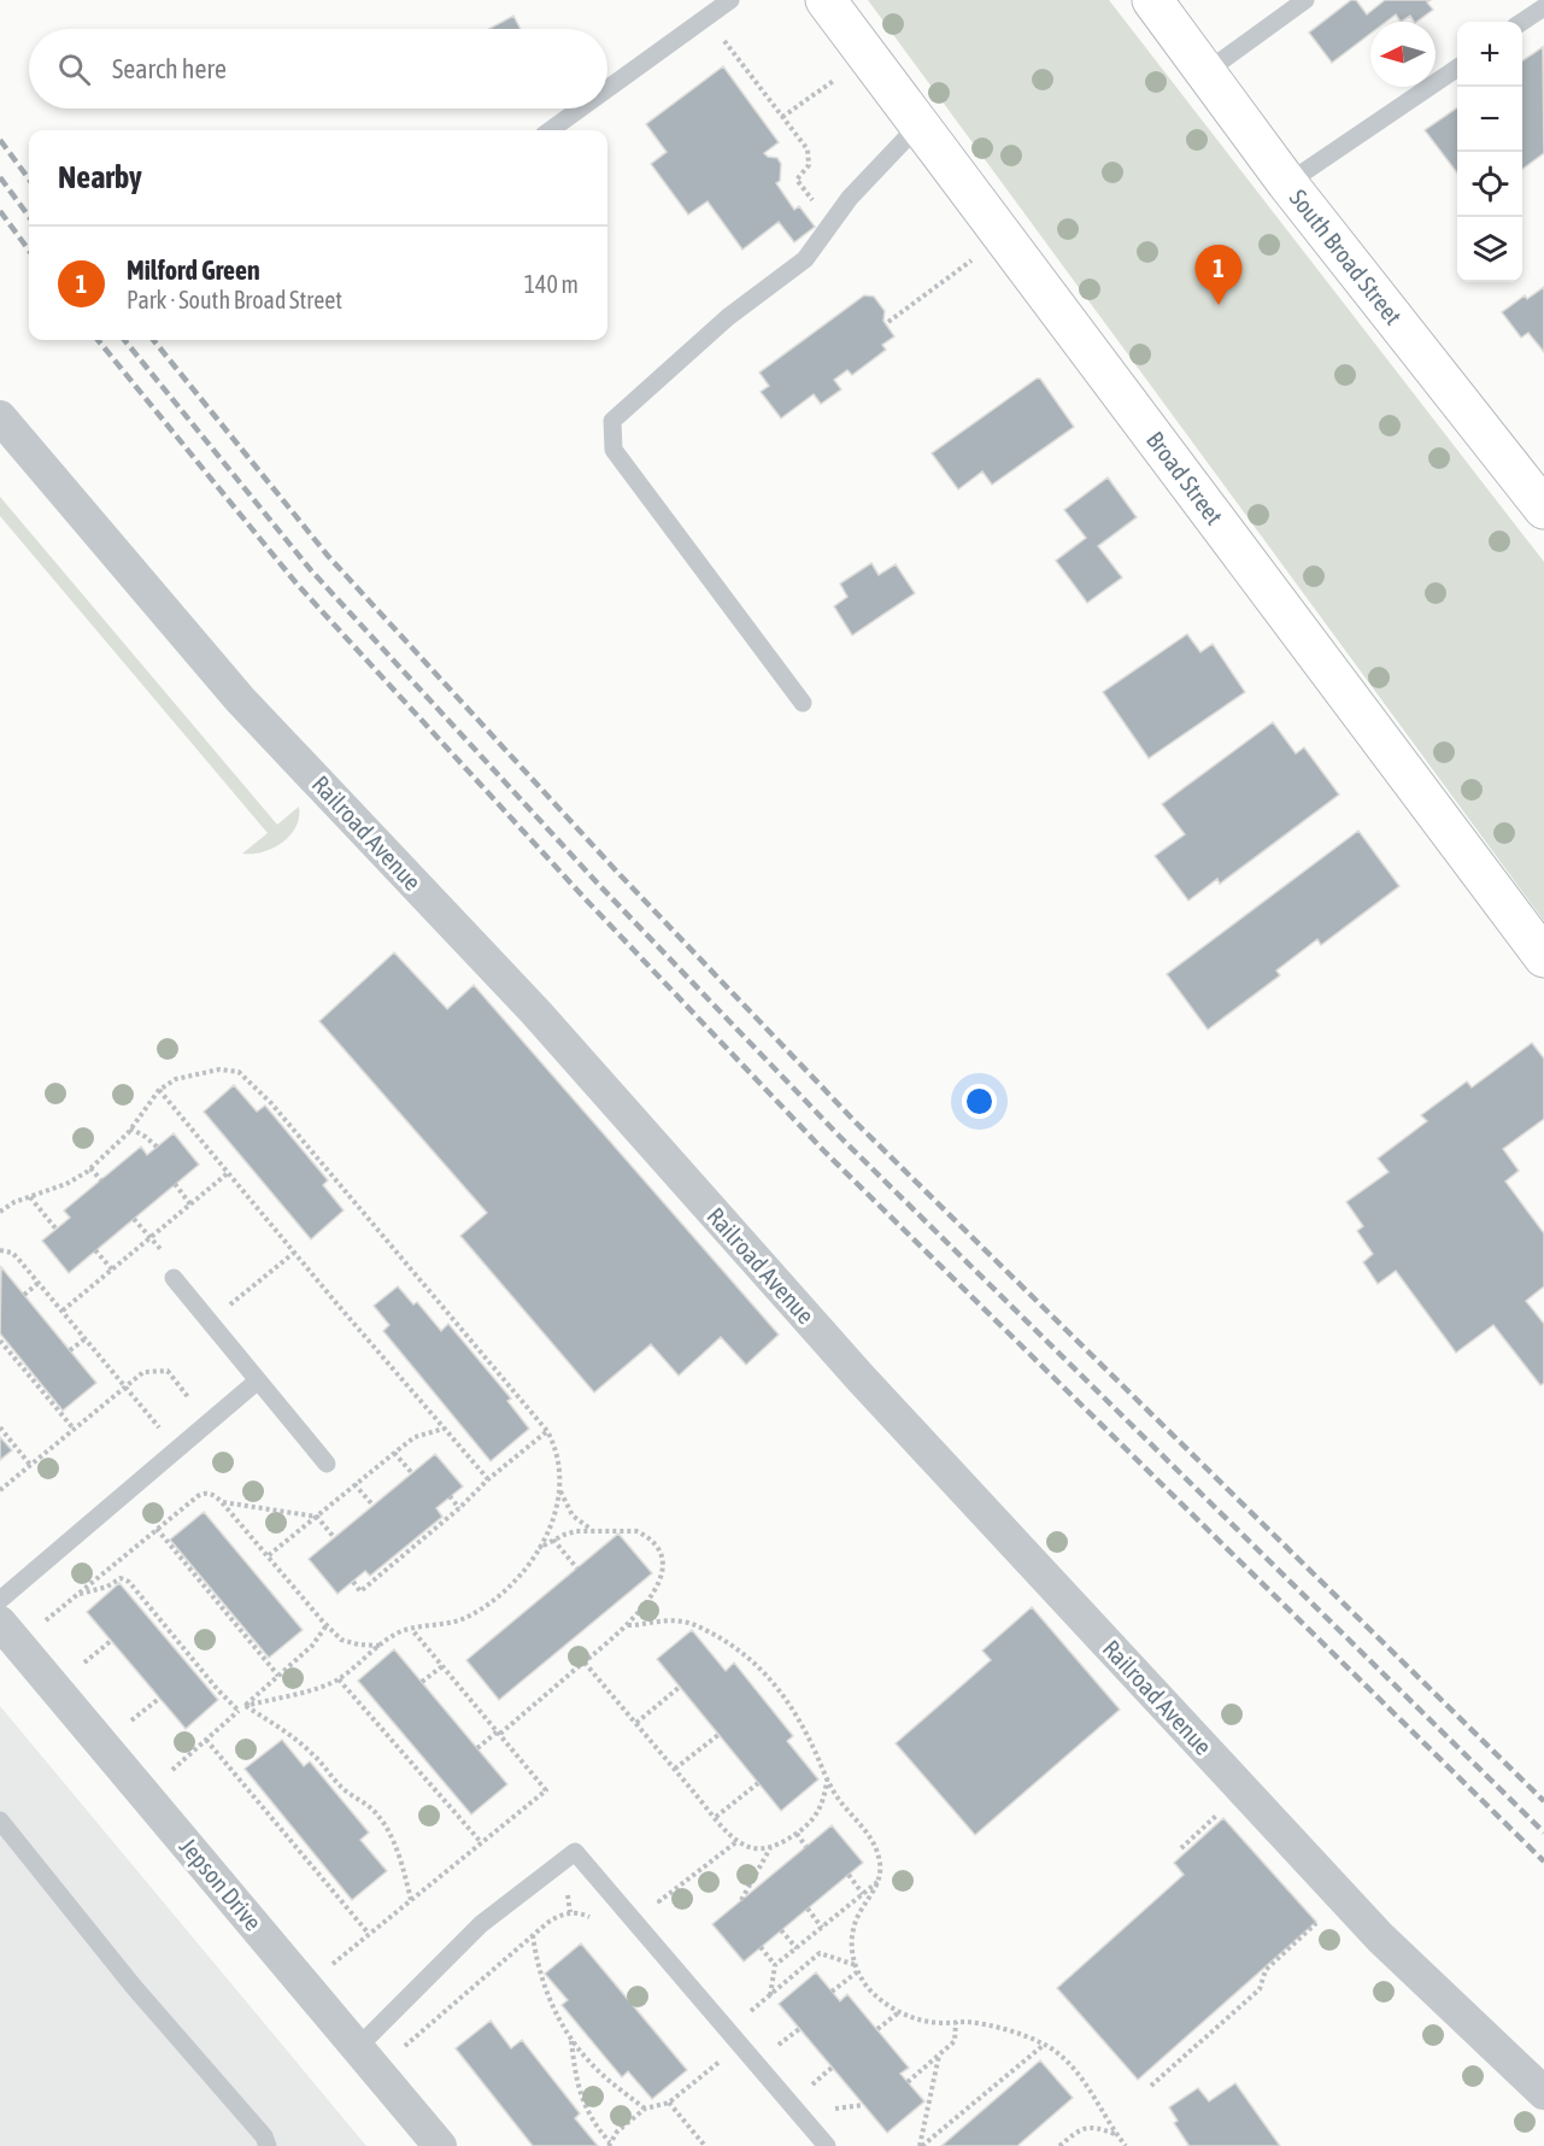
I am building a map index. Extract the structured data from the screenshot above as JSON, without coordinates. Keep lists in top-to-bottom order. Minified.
{"streets":{"main road":["South Broad Street","Broad Street"],"street":["Railroad Avenue","Jepson Drive"]},"north":"left","page":{"map_buttons":["+","−"],"search":"Search here","heading":"Nearby","list":[{"mark":"1","name":"Milford Green","note":"Park · South Broad Street","value":"140 m"}],"pins":"1"}}
